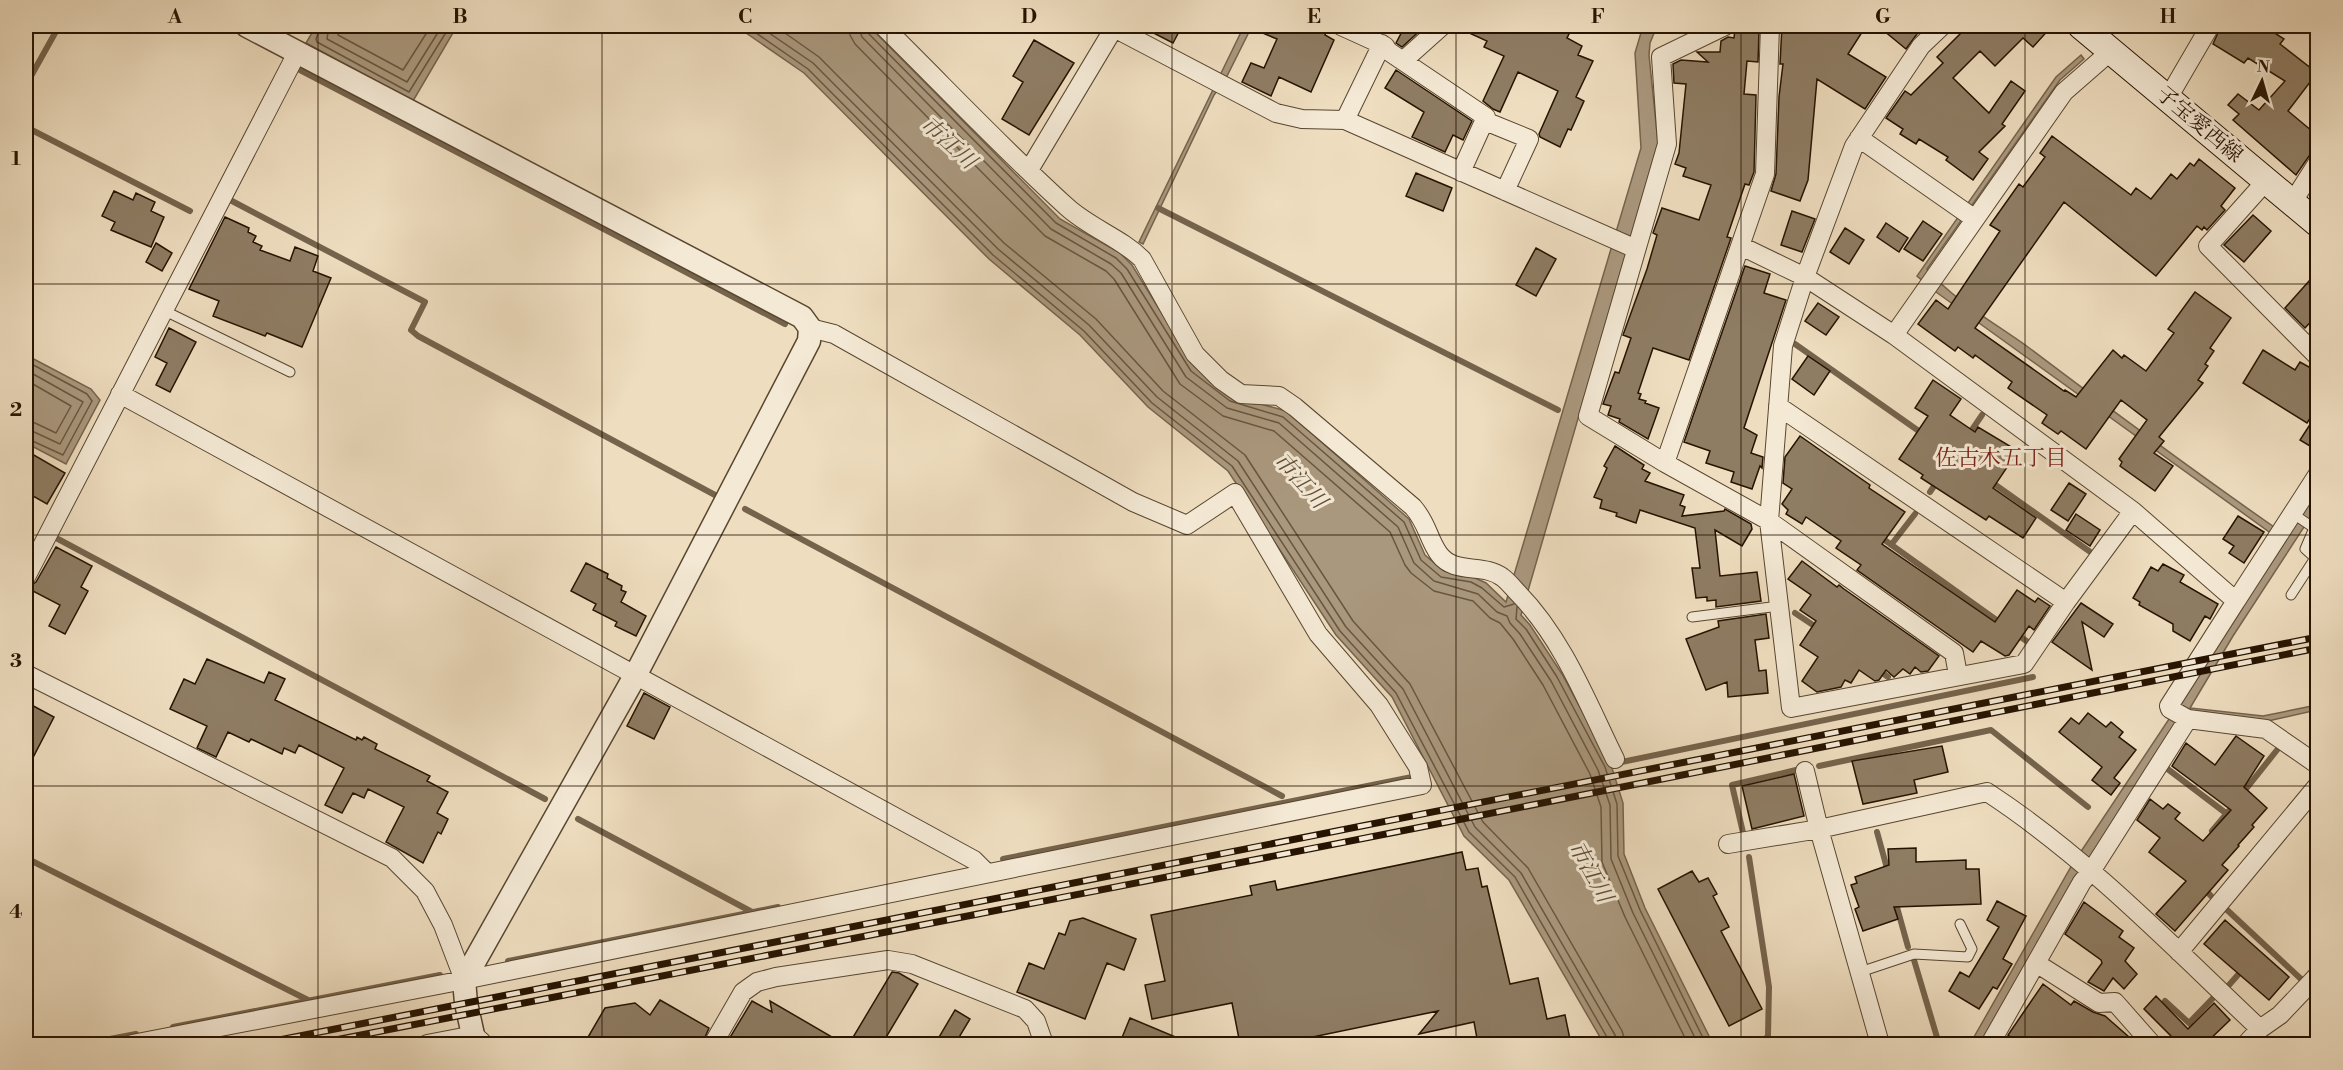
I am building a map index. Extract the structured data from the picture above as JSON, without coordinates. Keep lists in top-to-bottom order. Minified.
{"streets":{"main road":["子宝愛西線"]},"districts":["佐古木五丁目"],"water":["市江川"],"north":"top","grid":{"columns":["A","B","C","D","E","F","G","H"],"rows":["1","2","3","4"]}}
